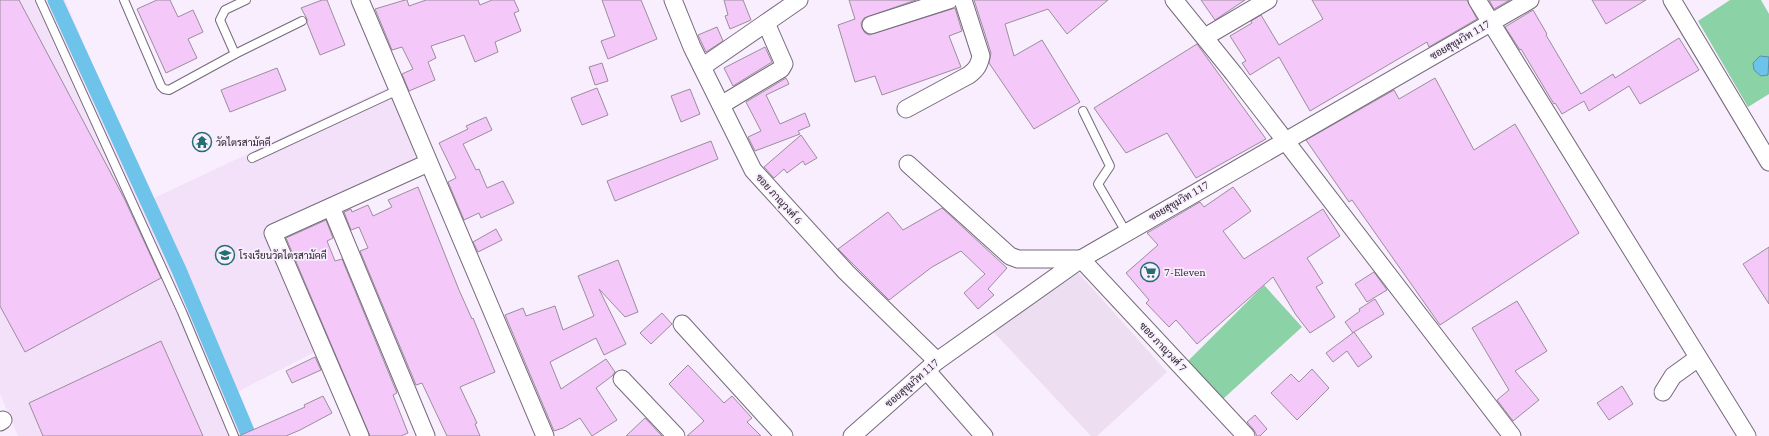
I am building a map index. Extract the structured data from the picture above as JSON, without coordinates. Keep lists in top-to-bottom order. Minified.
{"streets":{"street":["ซอยสุขุมวิท 117","ซอย ภาณุวงศ์ 6","ซอย ภาณุวงศ์ 7"]},"crossings":[["ซอยสุขุมวิท 117","ซอย ภาณุวงศ์ 6"],["ซอยสุขุมวิท 117","ซอย ภาณุวงศ์ 7"]],"places":{"temple":["วัดไตรสามัคคี"],"school or university":["โรงเรียนวัดไตรสามัคคี"],"supermarket":["7-Eleven"]}}
